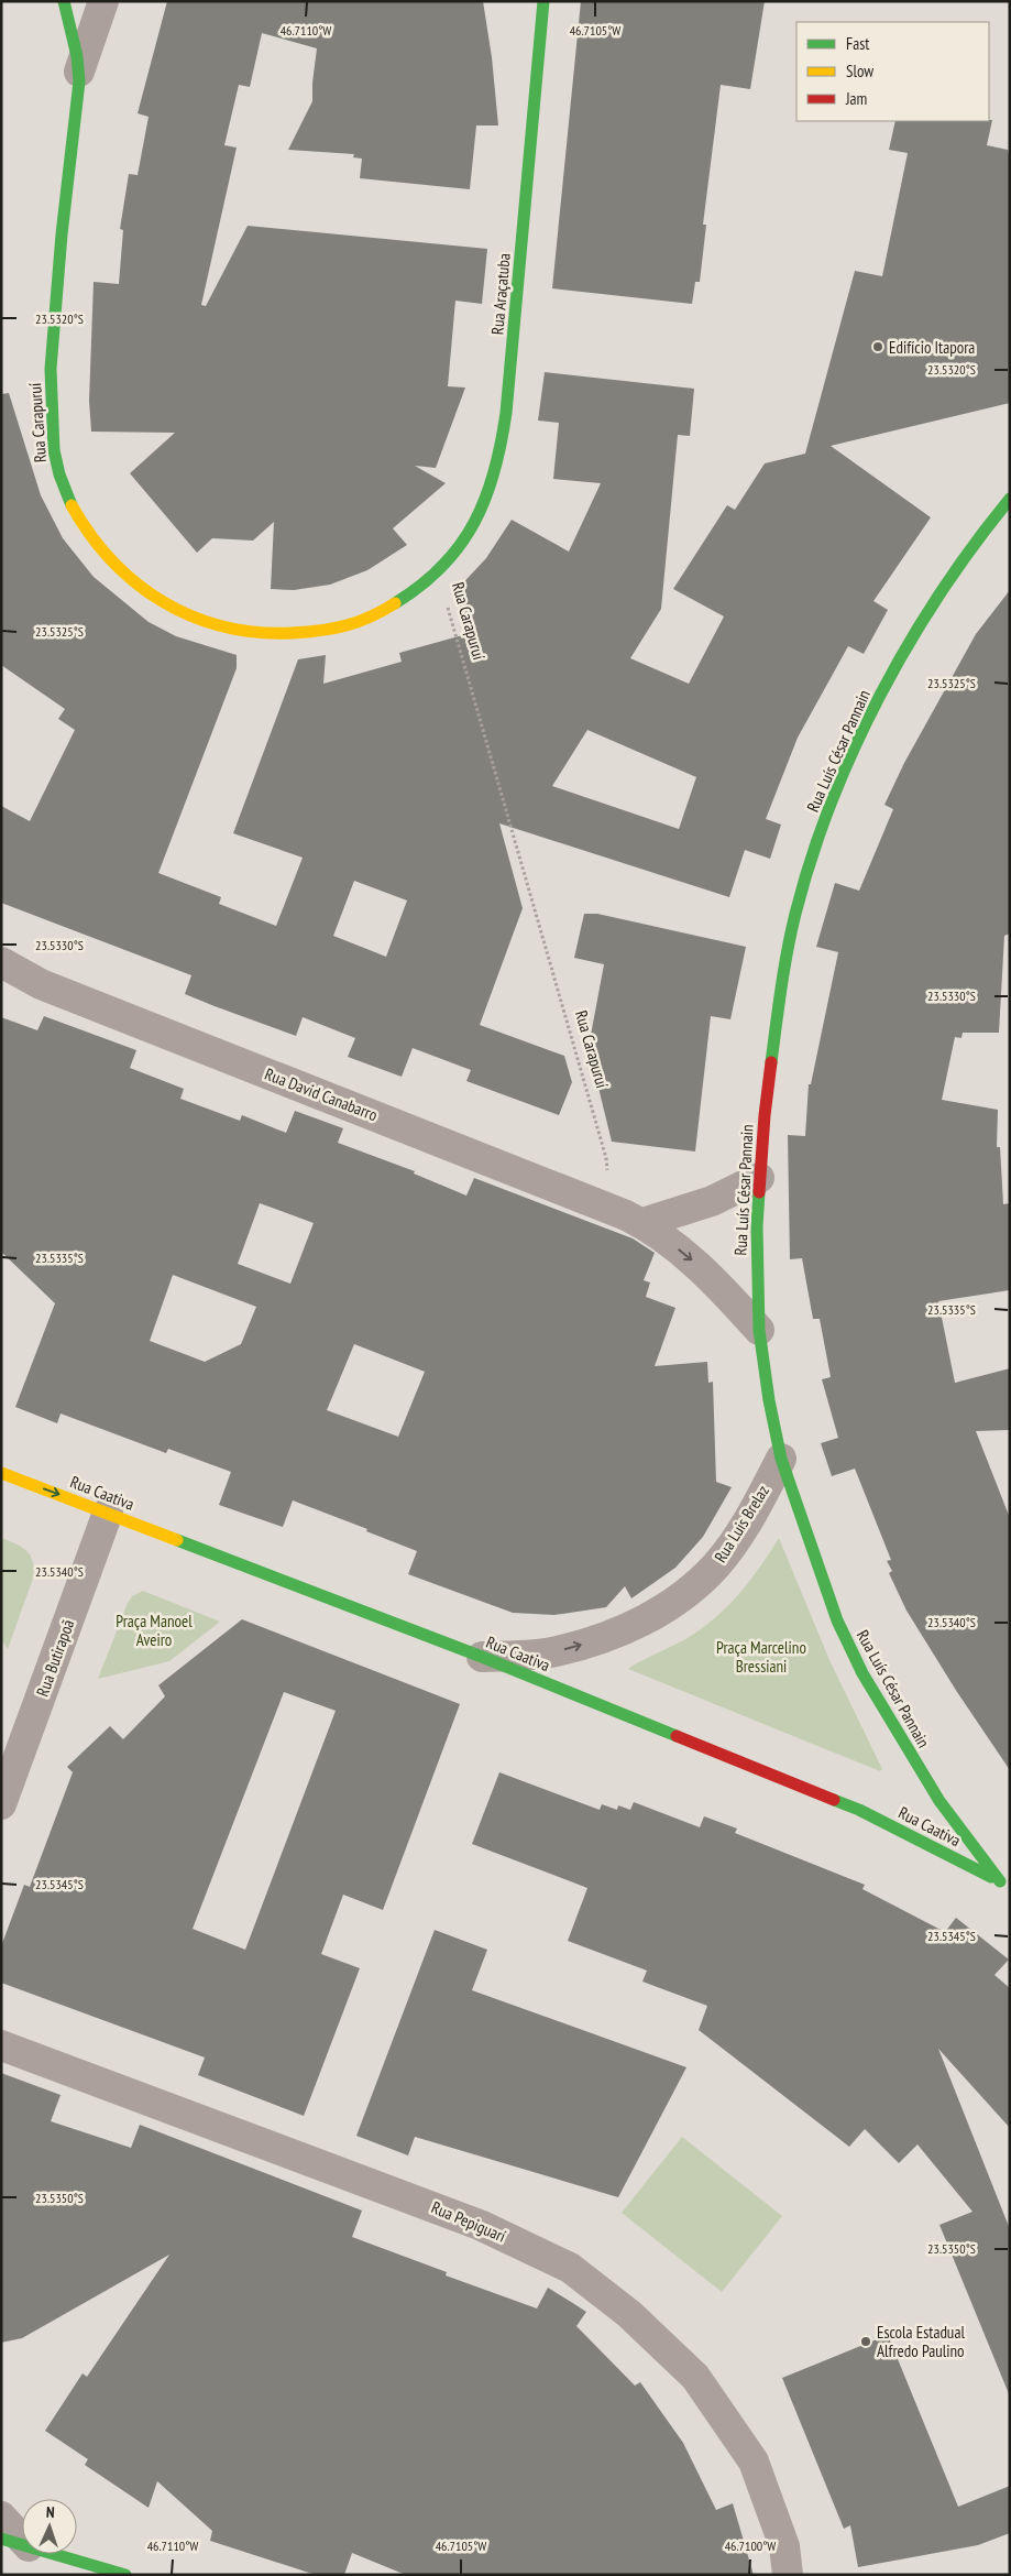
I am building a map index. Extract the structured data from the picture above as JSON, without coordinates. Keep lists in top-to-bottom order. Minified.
{"streets":{"street":["Rua Araçatuba","Rua Carapuruí","Rua Luís César Pannain","Rua David Canabarro","Rua Caativa","Rua Luis Brelaz","Rua Butirapoã","Rua Pepiguarí"]},"crossings":[["Rua Araçatuba","Rua Carapuruí"],["Rua Carapuruí","Rua David Canabarro"],["Rua Luís César Pannain","Rua David Canabarro"],["Rua Luís César Pannain","Rua Caativa"],["Rua Luís César Pannain","Rua Luis Brelaz"],["Rua Caativa","Rua Luis Brelaz"],["Rua Caativa","Rua Butirapoã"]],"one_way":["Rua Luis Brelaz"],"parks":["Praça Manoel Aveiro","Praça Marcelino Bressiani"],"places":["Edifício Itapora","Escola Estadual Alfredo Paulino"],"legend":["Fast","Slow","Jam"],"north":"top","coordinates":["46.7110°W","46.7105°W","23.5320°S","23.5325°S","23.5330°S","23.5335°S","23.5340°S","23.5345°S","23.5350°S","46.7100°W"]}
